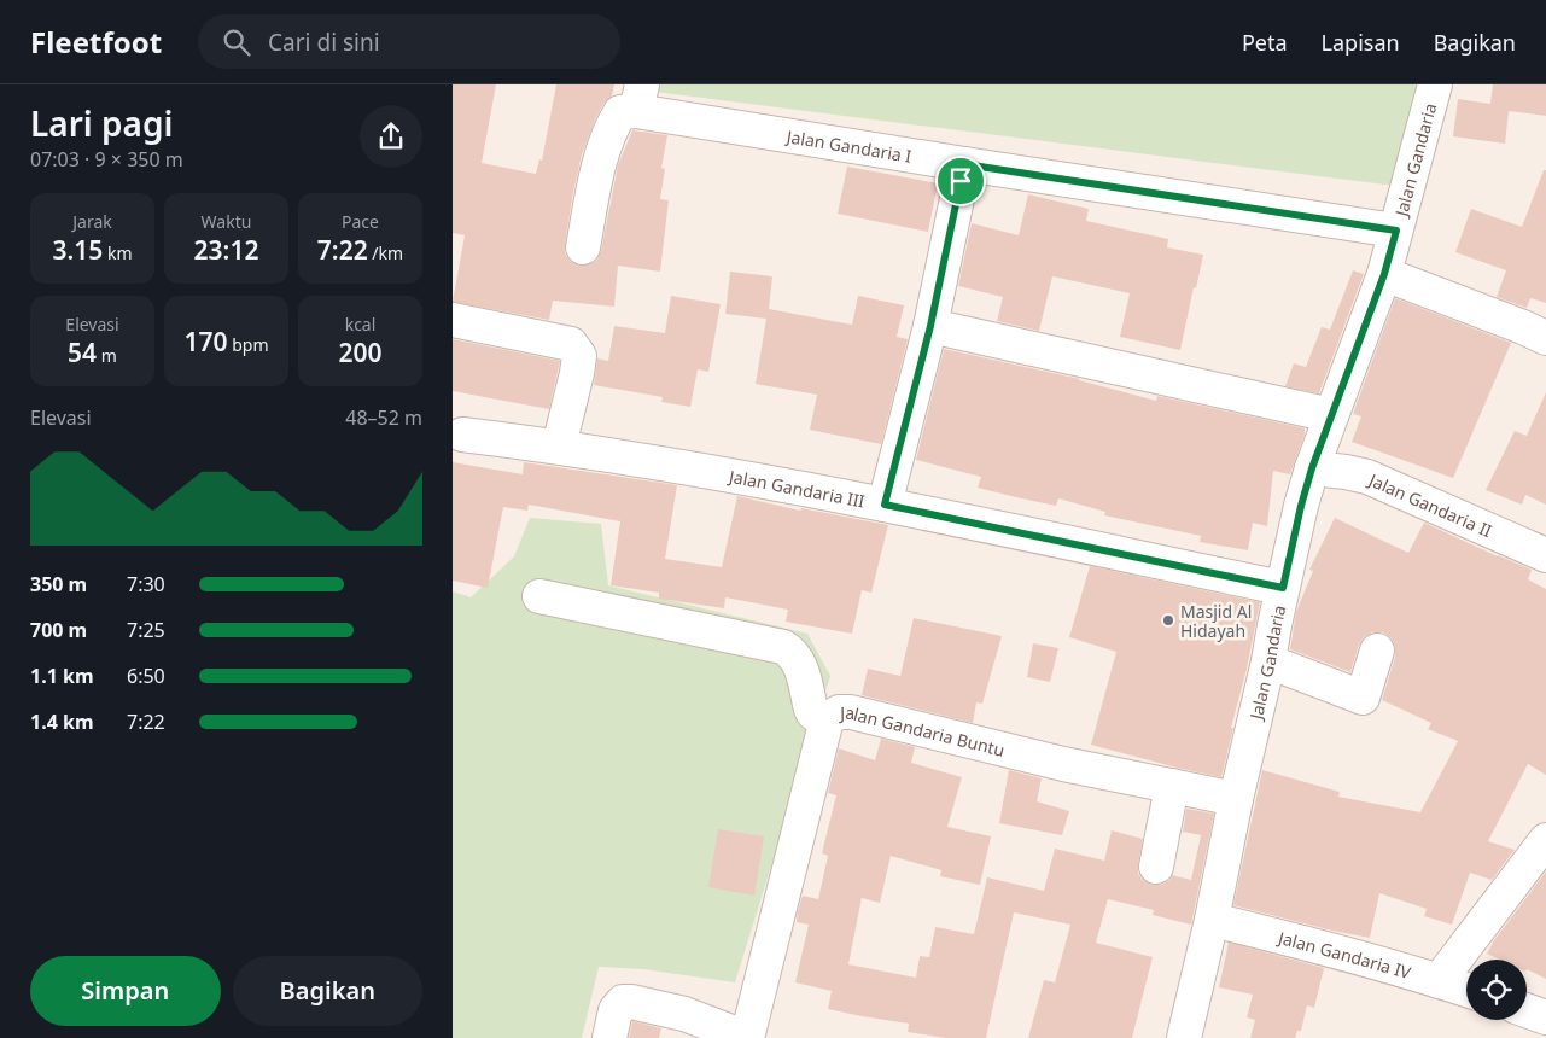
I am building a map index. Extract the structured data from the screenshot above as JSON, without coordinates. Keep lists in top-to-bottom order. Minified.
{"streets":{"street":["Jalan Gandaria I","Jalan Gandaria","Jalan Gandaria III","Jalan Gandaria II","Jalan Gandaria Buntu","Jalan Gandaria IV"]},"crossings":[["Jalan Gandaria I","Jalan Gandaria"],["Jalan Gandaria","Jalan Gandaria III"],["Jalan Gandaria","Jalan Gandaria II"],["Jalan Gandaria","Jalan Gandaria Buntu"],["Jalan Gandaria","Jalan Gandaria IV"]],"places":["Masjid Al Hidayah"],"page":{"header":"Fleetfoot","search":"Cari di sini","nav":["Peta","Lapisan","Bagikan"],"heading":["Lari pagi","07:03 · 9 × 350 m"],"stats":[["Jarak","3.15 km"],["Waktu","23:12"],["Pace","7:22 /km"],["Elevasi","54 m"],["170 bpm"],["kcal","200"]],"chart":["Elevasi","48–52 m"],"list":[{"name":"350 m","note":"7:30"},{"name":"700 m","note":"7:25"},{"name":"1.1 km","note":"6:50"},{"name":"1.4 km","note":"7:22"}],"buttons":["Simpan","Bagikan"]}}
